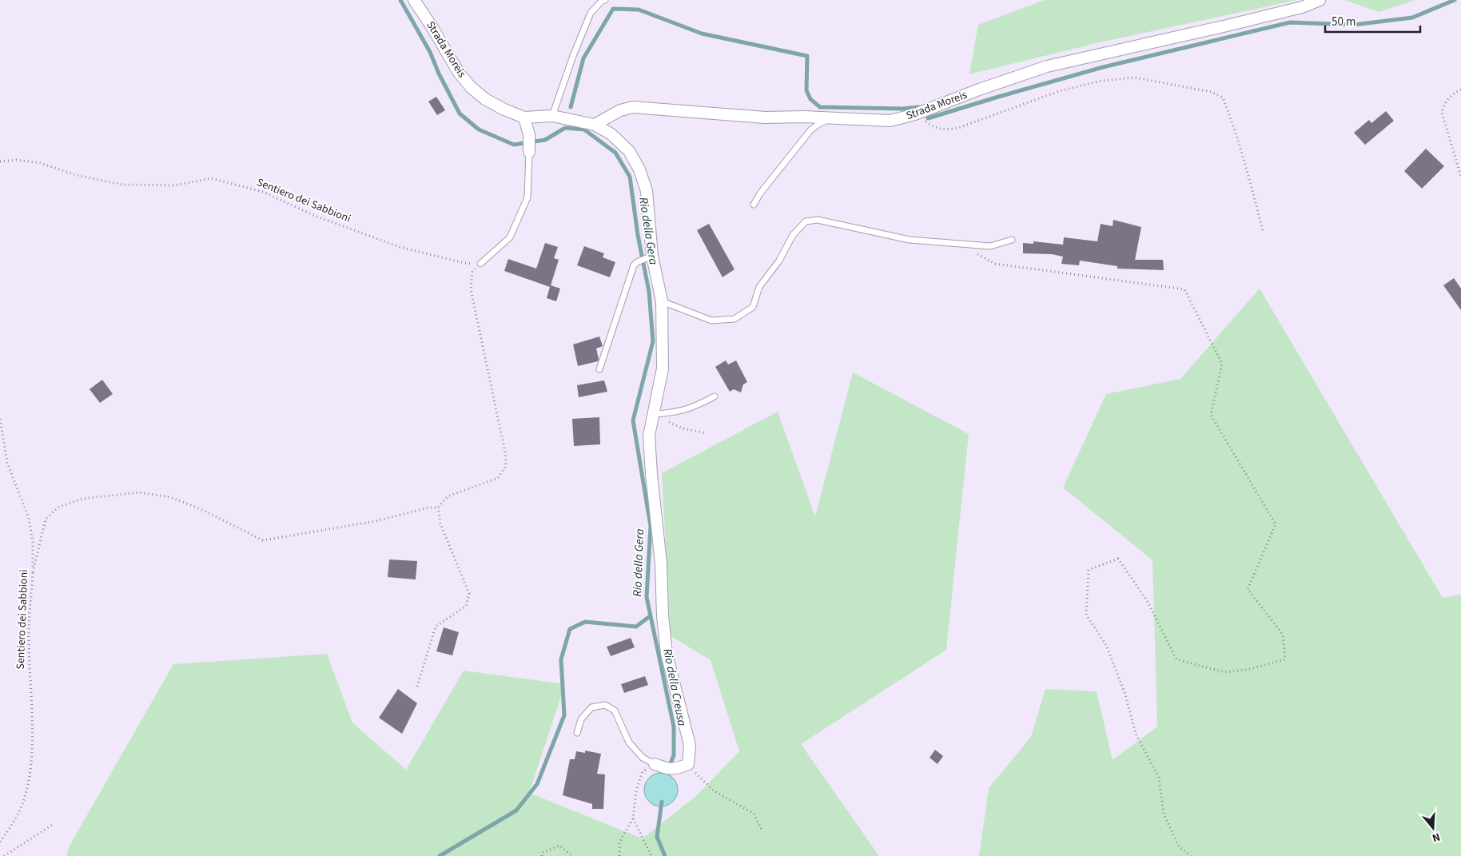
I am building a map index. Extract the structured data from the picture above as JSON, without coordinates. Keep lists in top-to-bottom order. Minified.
{"streets":{"street":["Strada Moreis"],"path":["Sentiero dei Sabbioni"]},"water":["Rio della Gera","Rio della Creusa"],"scale_bar":"50 m","north":"bottom"}
